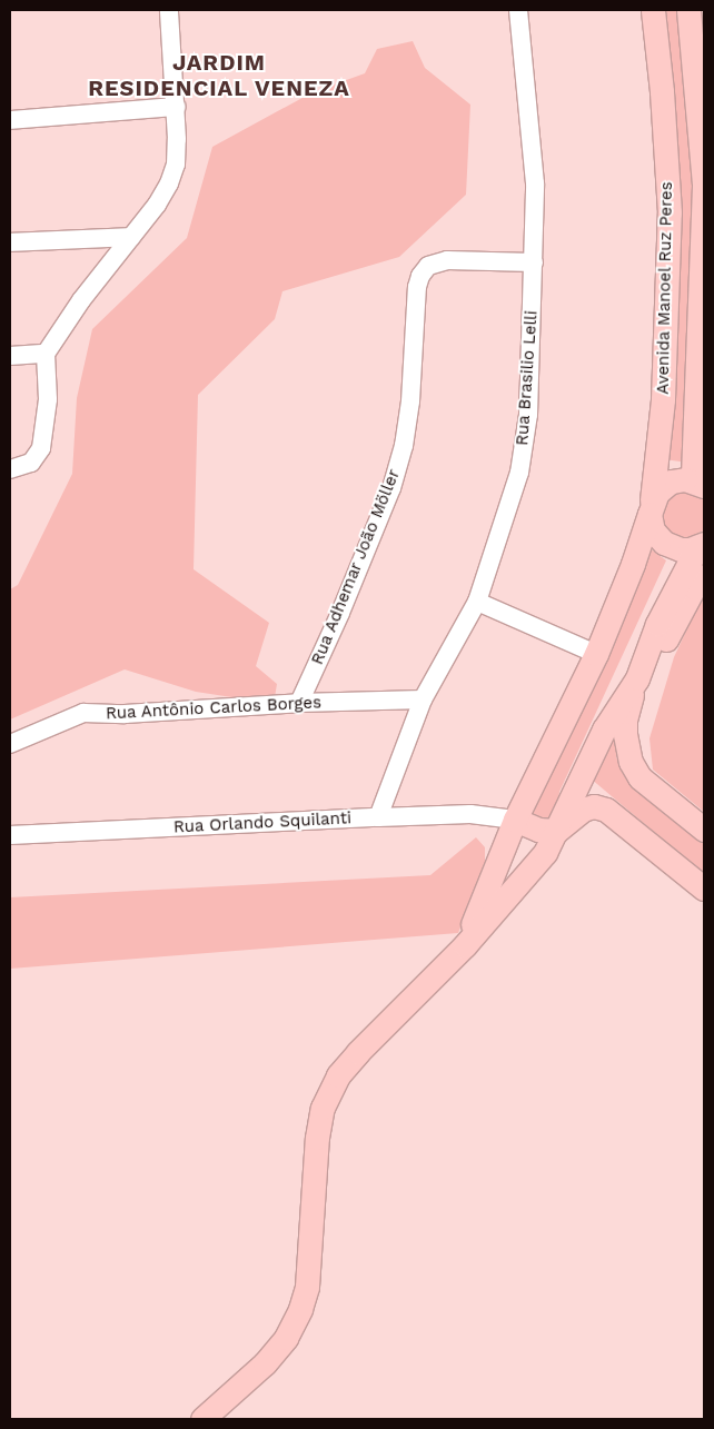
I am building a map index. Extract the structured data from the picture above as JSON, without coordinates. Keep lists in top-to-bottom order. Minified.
{"streets":{"main road":["Avenida Manoel Ruz Peres"],"street":["Rua Brasilio Lelli","Rua Adhemar João Möller","Rua Antônio Carlos Borges","Rua Orlando Squilanti"]},"crossings":[["Avenida Manoel Ruz Peres","Rua Orlando Squilanti"],["Rua Brasilio Lelli","Rua Adhemar João Möller"],["Rua Brasilio Lelli","Rua Antônio Carlos Borges"],["Rua Brasilio Lelli","Rua Orlando Squilanti"],["Rua Adhemar João Möller","Rua Antônio Carlos Borges"]],"districts":["JARDIM RESIDENCIAL VENEZA"]}
